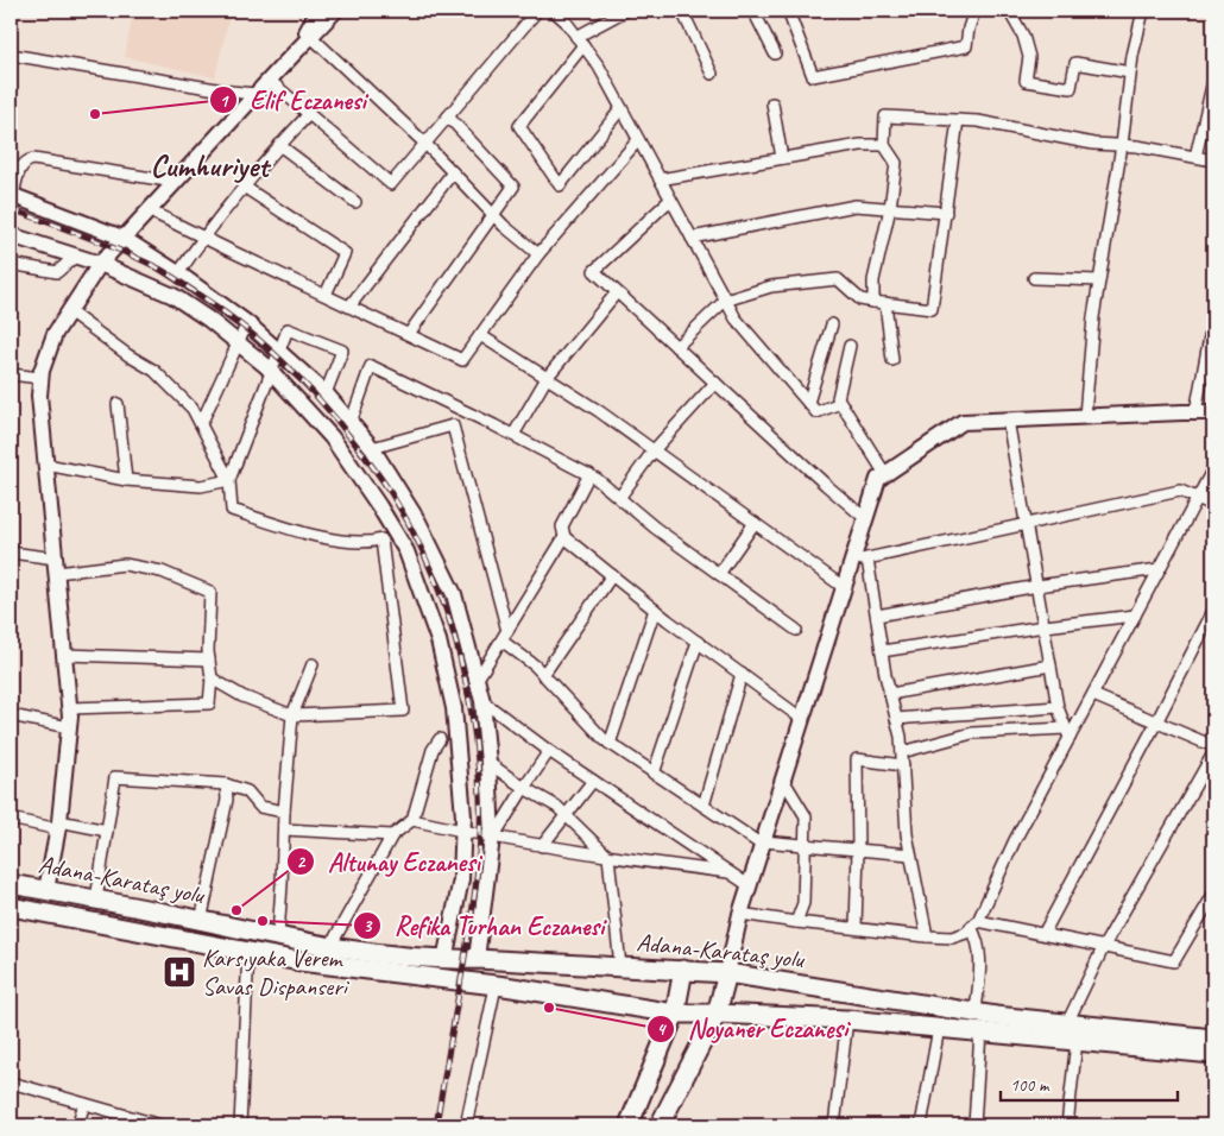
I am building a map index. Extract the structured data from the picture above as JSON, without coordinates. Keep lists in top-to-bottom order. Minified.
{"streets":{"main road":["Adana-Karataş yolu"]},"districts":["Cumhuriyet"],"places":{"other":["Elif Eczanesi","Altunay Eczanesi","Refika Turhan Eczanesi","Noyaner Eczanesi"],"hospital":["Karsıyaka Verem Savas Dispanseri"]},"scale_bar":"100 m"}
